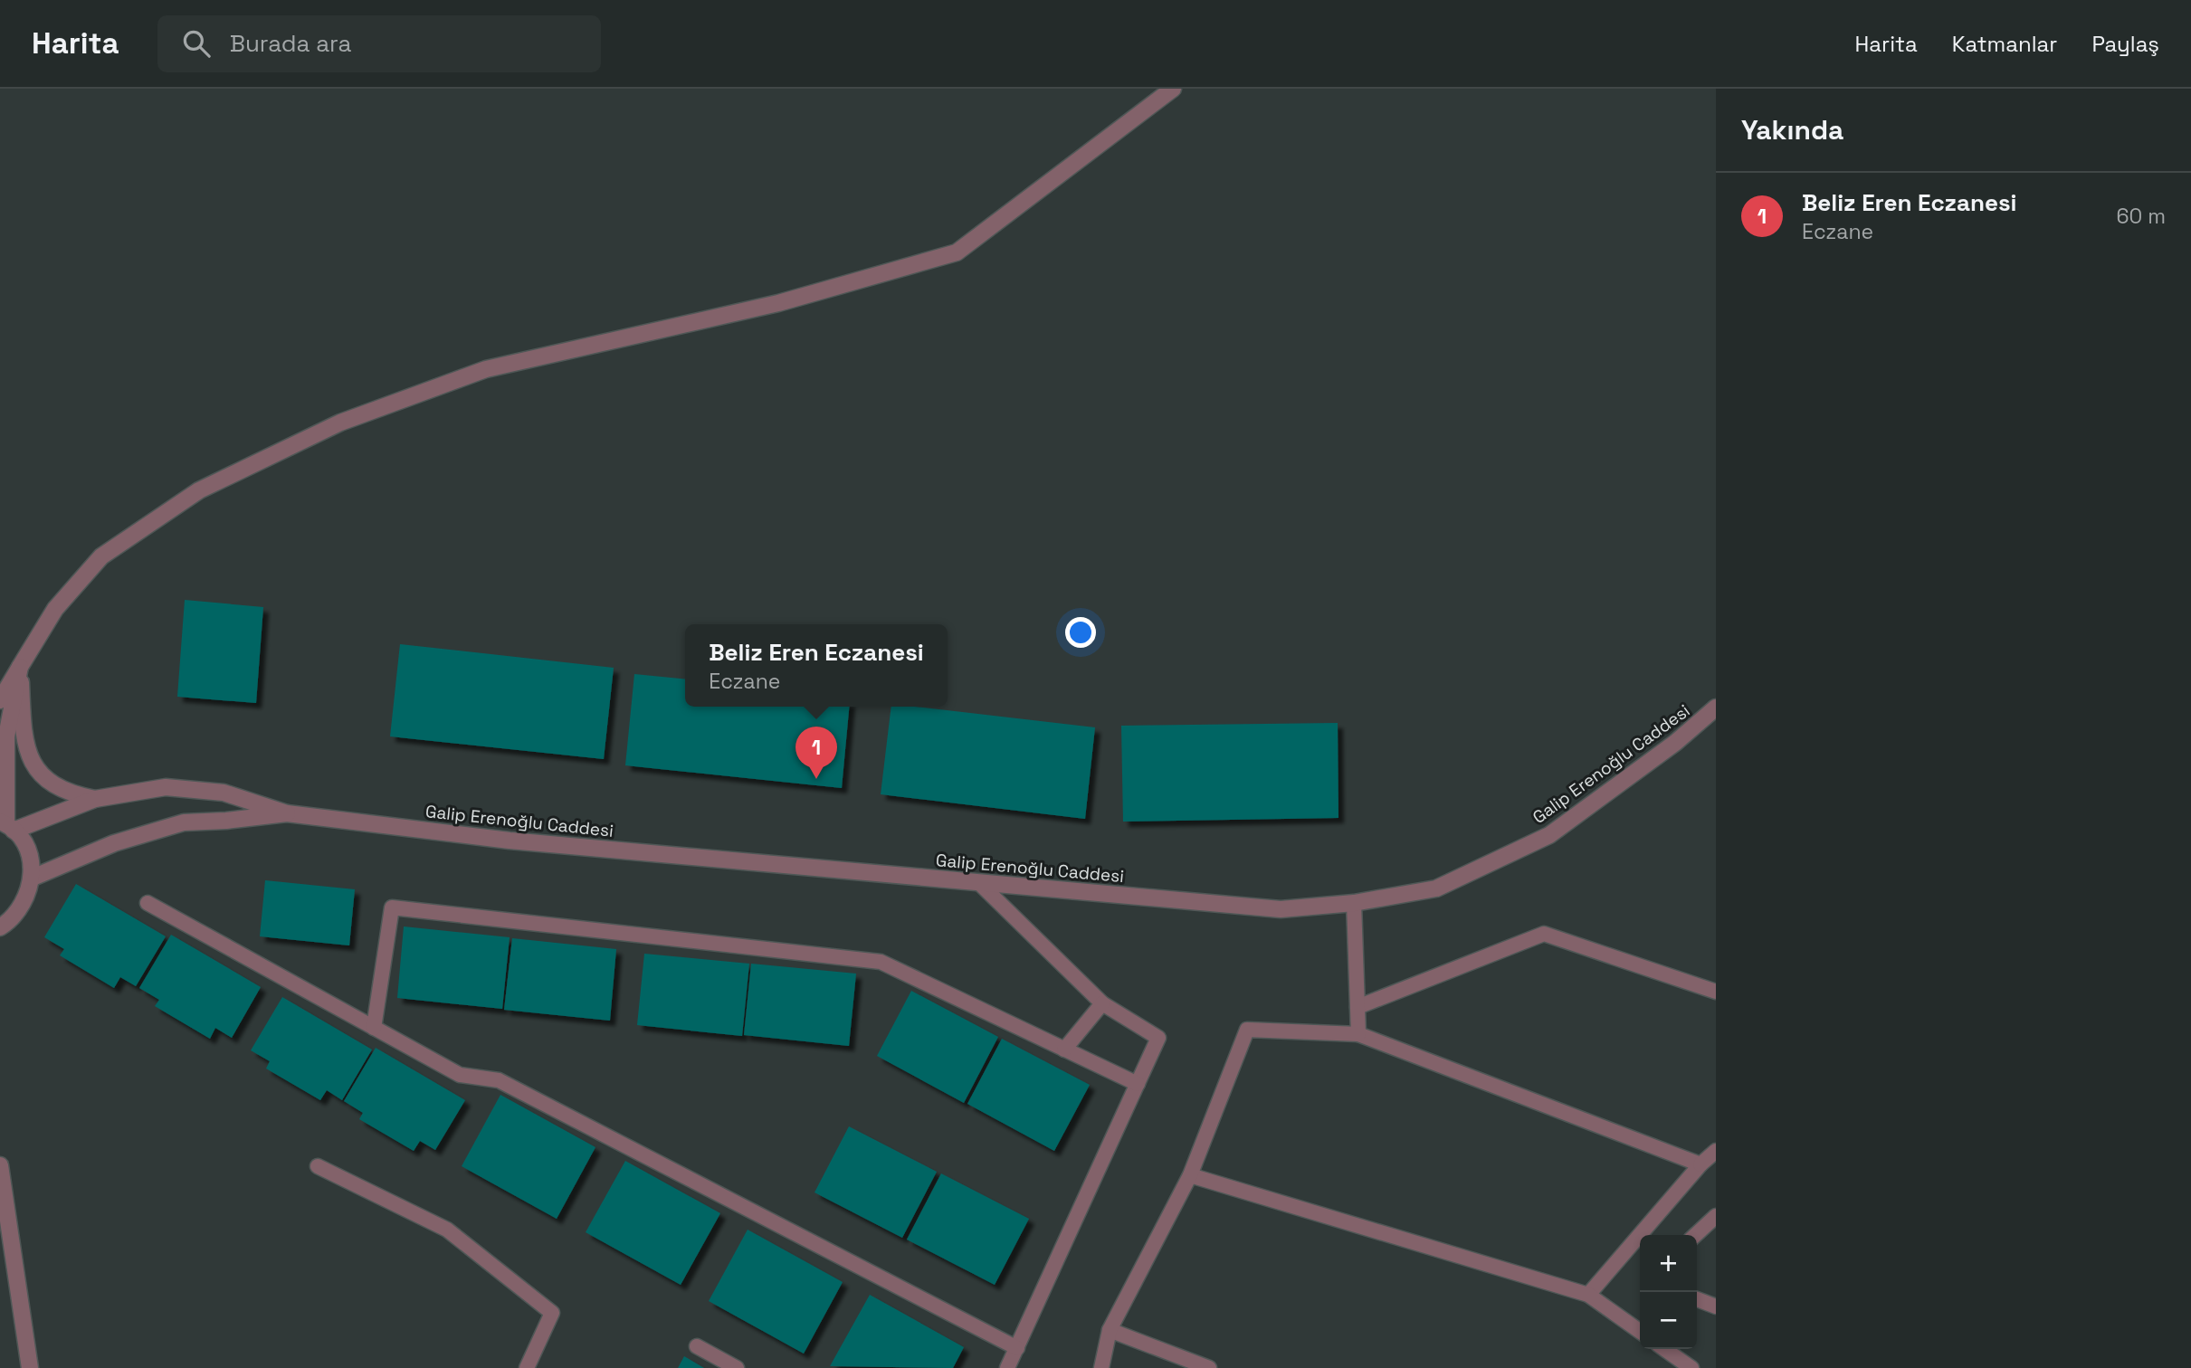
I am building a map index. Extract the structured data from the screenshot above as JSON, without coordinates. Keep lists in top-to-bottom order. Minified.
{"streets":{"street":["Galip Erenoğlu Caddesi"]},"page":{"header":"Harita","search":"Burada ara","nav":["Harita","Katmanlar","Paylaş"],"heading":"Yakında","list":[{"mark":"1","name":"Beliz Eren Eczanesi","note":"Eczane","value":"60 m"}],"popup":["Beliz Eren Eczanesi","Eczane"],"pins":"1","map_buttons":["+","−"]}}
